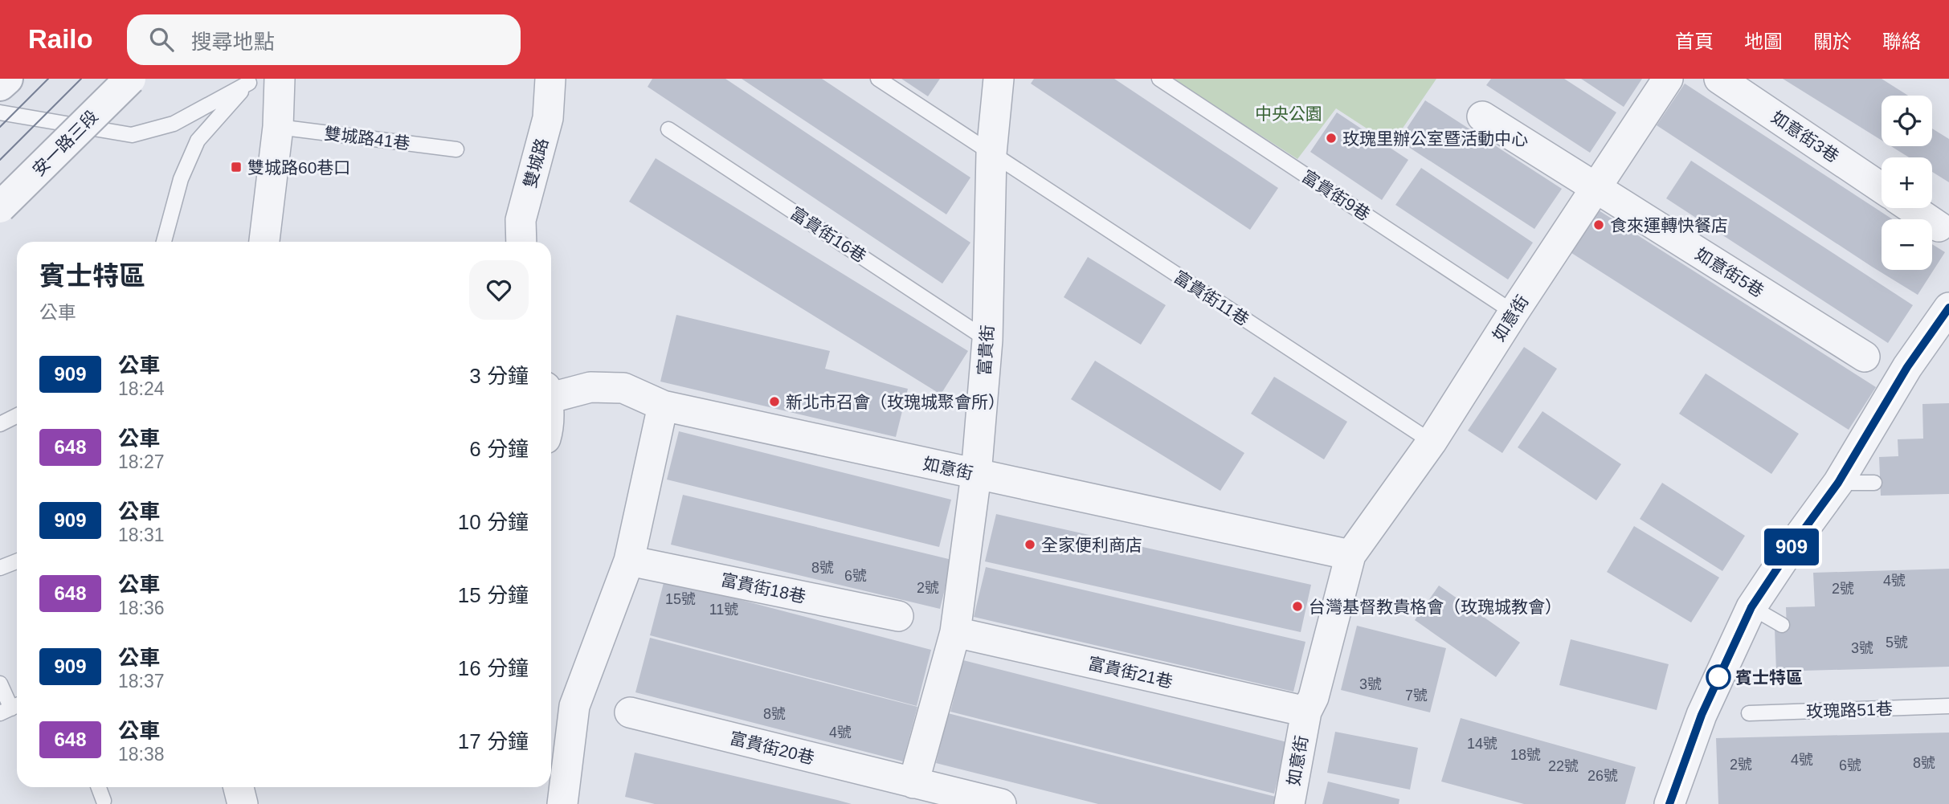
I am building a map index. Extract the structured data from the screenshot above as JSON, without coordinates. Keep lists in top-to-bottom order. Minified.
{"streets":{"street":["如意街3巷","安一路三段","雙城路","如意街5巷","如意街","富貴街","富貴街18巷","富貴街21巷","富貴街20巷"],"lane":["雙城路41巷","富貴街9巷","富貴街16巷","富貴街11巷","玫瑰路51巷"]},"crossings":[["富貴街9巷","如意街"],["富貴街16巷","富貴街"],["如意街5巷","如意街"],["富貴街11巷","如意街"],["富貴街11巷","富貴街"],["如意街","富貴街"],["如意街","富貴街21巷"],["富貴街","富貴街21巷"],["富貴街","富貴街20巷"]],"parks":["中央公園"],"places":{"other":["玫瑰里辦公室暨活動中心","食來運轉快餐店","新北市召會（玫瑰城聚會所）","全家便利商店","台灣基督教貴格會（玫瑰城教會）","賓士特區"],"transit":["雙城路60巷口"]},"lines":["bus line 909"],"house_numbers":["8號","6號","4號","2號","2號","15號","11號","5號","3號","3號","7號","8號","4號","14號","18號","4號","8號","2號","6號","22號","26號"],"page":{"header":"Railo","search":"搜尋地點","nav":["首頁","地圖","關於","聯絡"],"on_map":"909","map_buttons":["+","−"],"heading":["賓士特區","公車"],"list":[{"mark":"909","name":"公車","note":"18:24","value":"3 分鐘"},{"mark":"648","name":"公車","note":"18:27","value":"6 分鐘"},{"mark":"909","name":"公車","note":"18:31","value":"10 分鐘"},{"mark":"648","name":"公車","note":"18:36","value":"15 分鐘"},{"mark":"909","name":"公車","note":"18:37","value":"16 分鐘"},{"mark":"648","name":"公車","note":"18:38","value":"17 分鐘"}]}}
